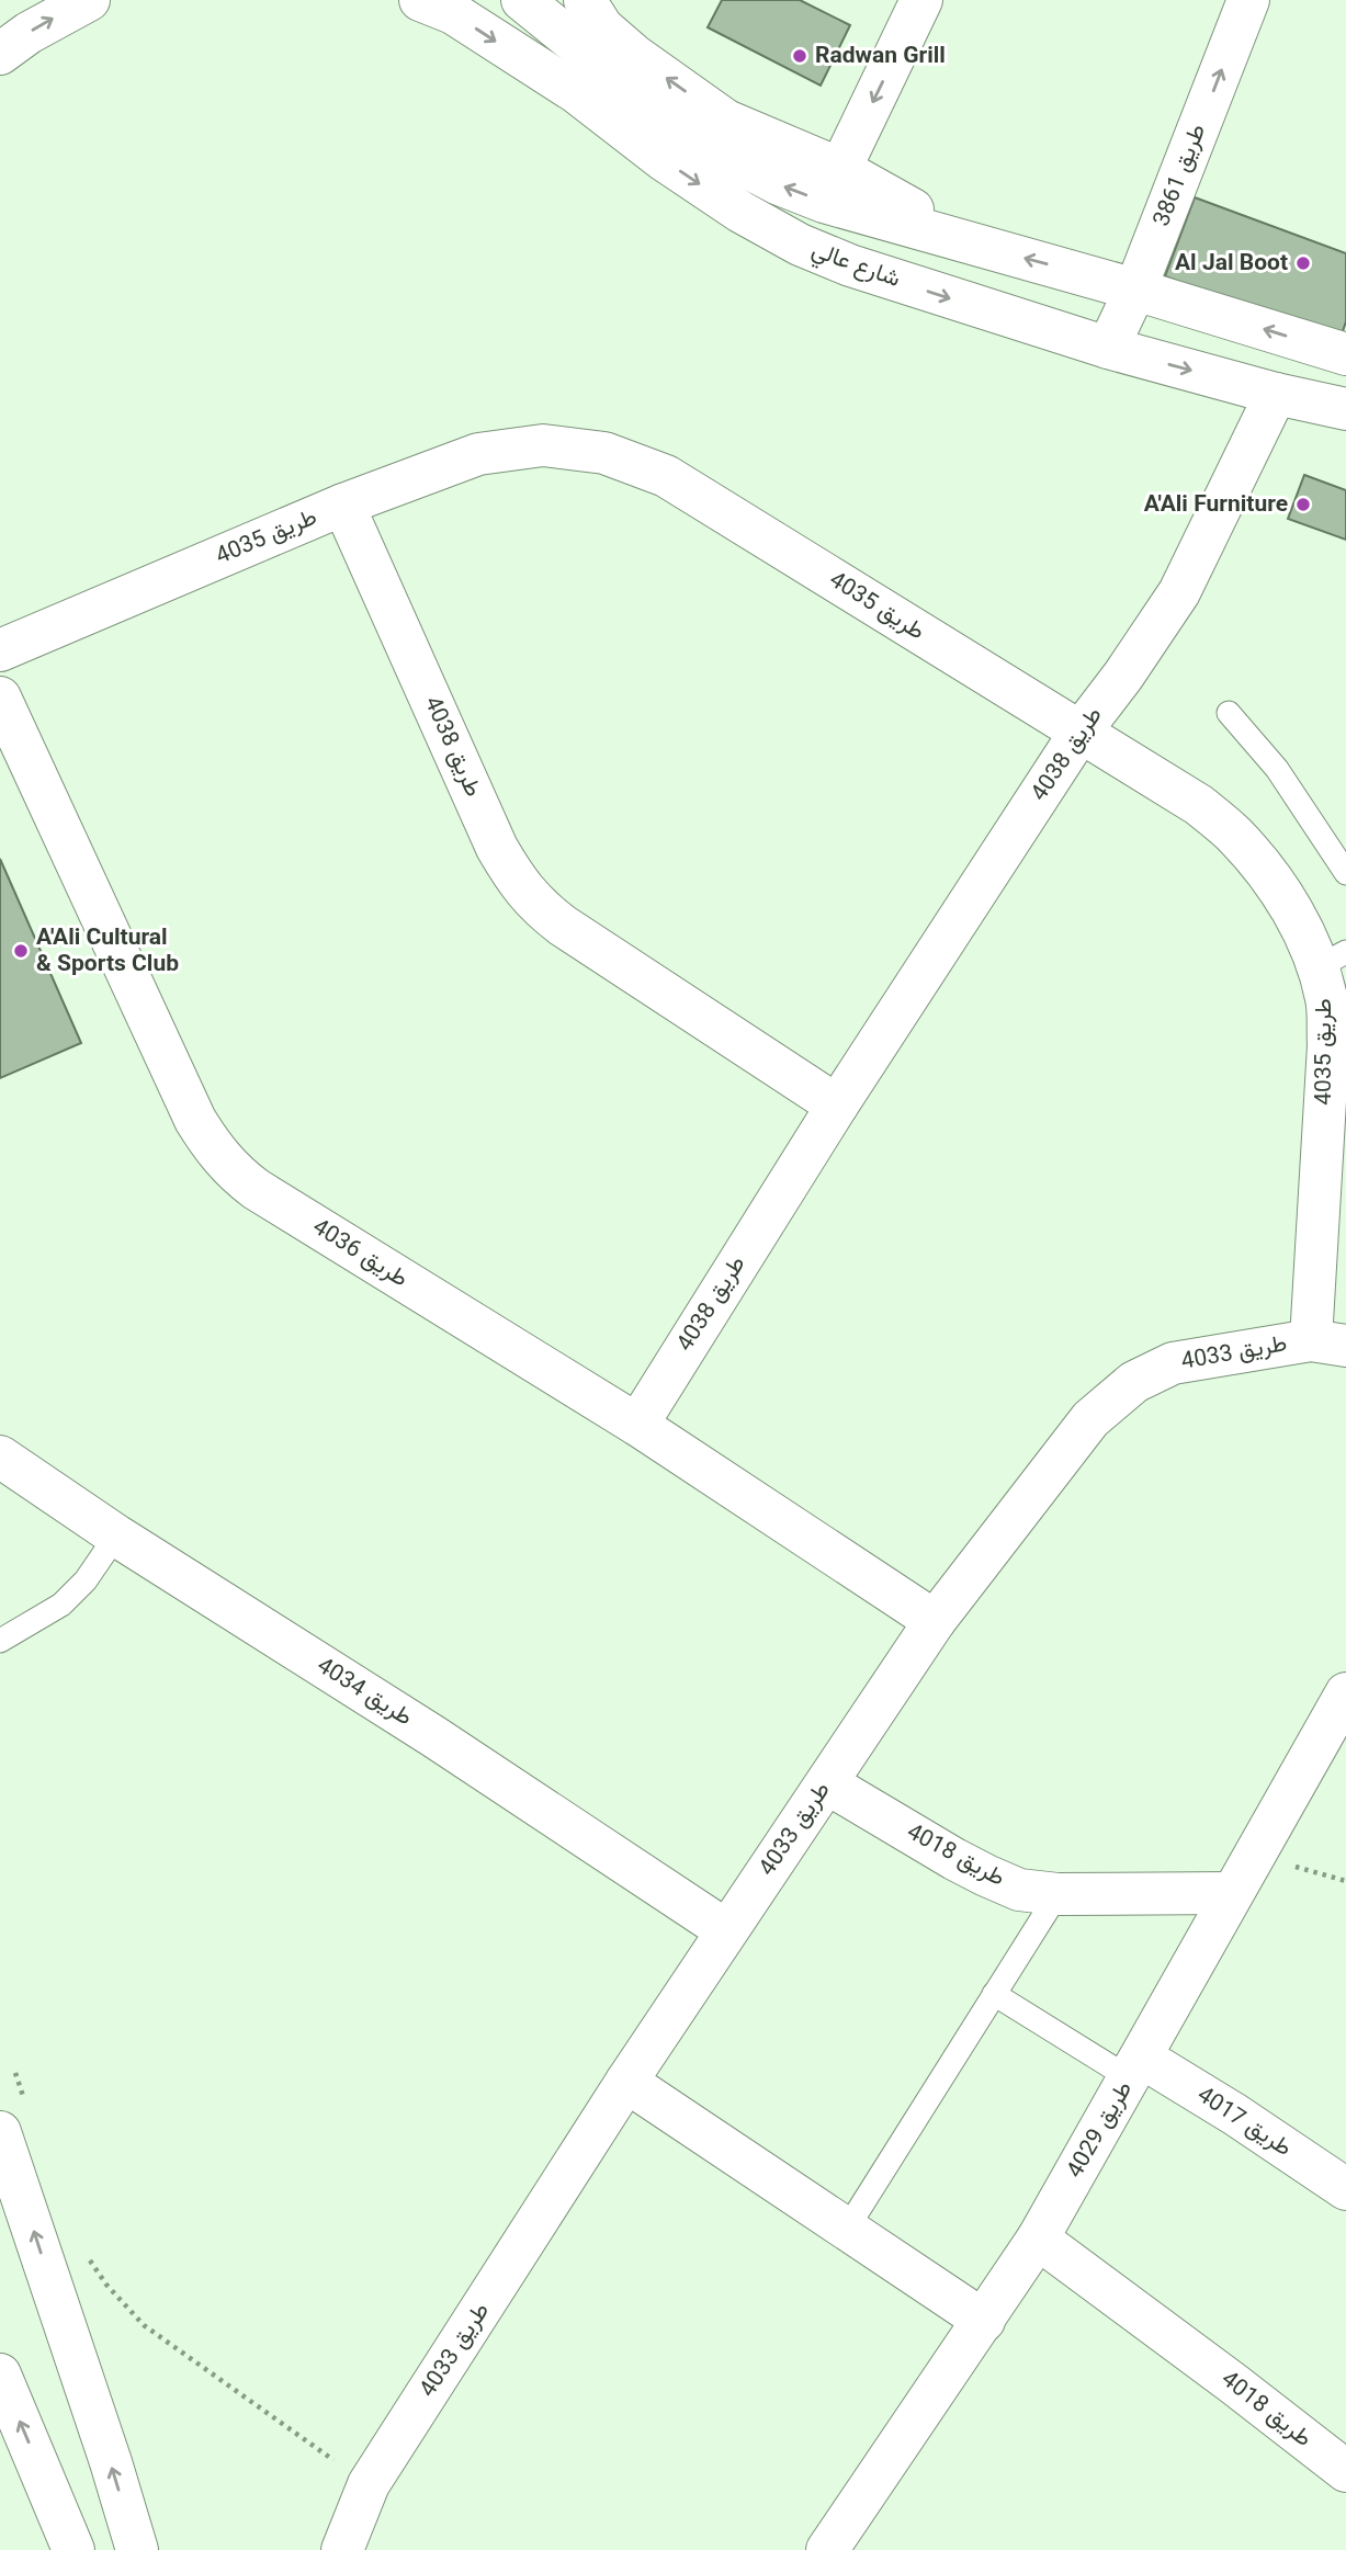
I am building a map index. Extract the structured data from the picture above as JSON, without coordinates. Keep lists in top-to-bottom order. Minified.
{"streets":{"street":["طريق 3861","شارع عالي","طريق 4035","طريق 4038","طريق 4036","طريق 4033","طريق 4034","طريق 4018","طريق 4017","طريق 4029"]},"crossings":[["طريق 3861","شارع عالي"],["شارع عالي","طريق 4038"],["طريق 4035","طريق 4038"],["طريق 4035","طريق 4033"],["طريق 4038","طريق 4036"],["طريق 4036","طريق 4033"],["طريق 4033","طريق 4034"],["طريق 4033","طريق 4018"],["طريق 4018","طريق 4029"],["طريق 4017","طريق 4029"]],"places":["Radwan Grill","Al Jal Boot","A'Ali Furniture","A'Ali Cultural & Sports Club"]}
